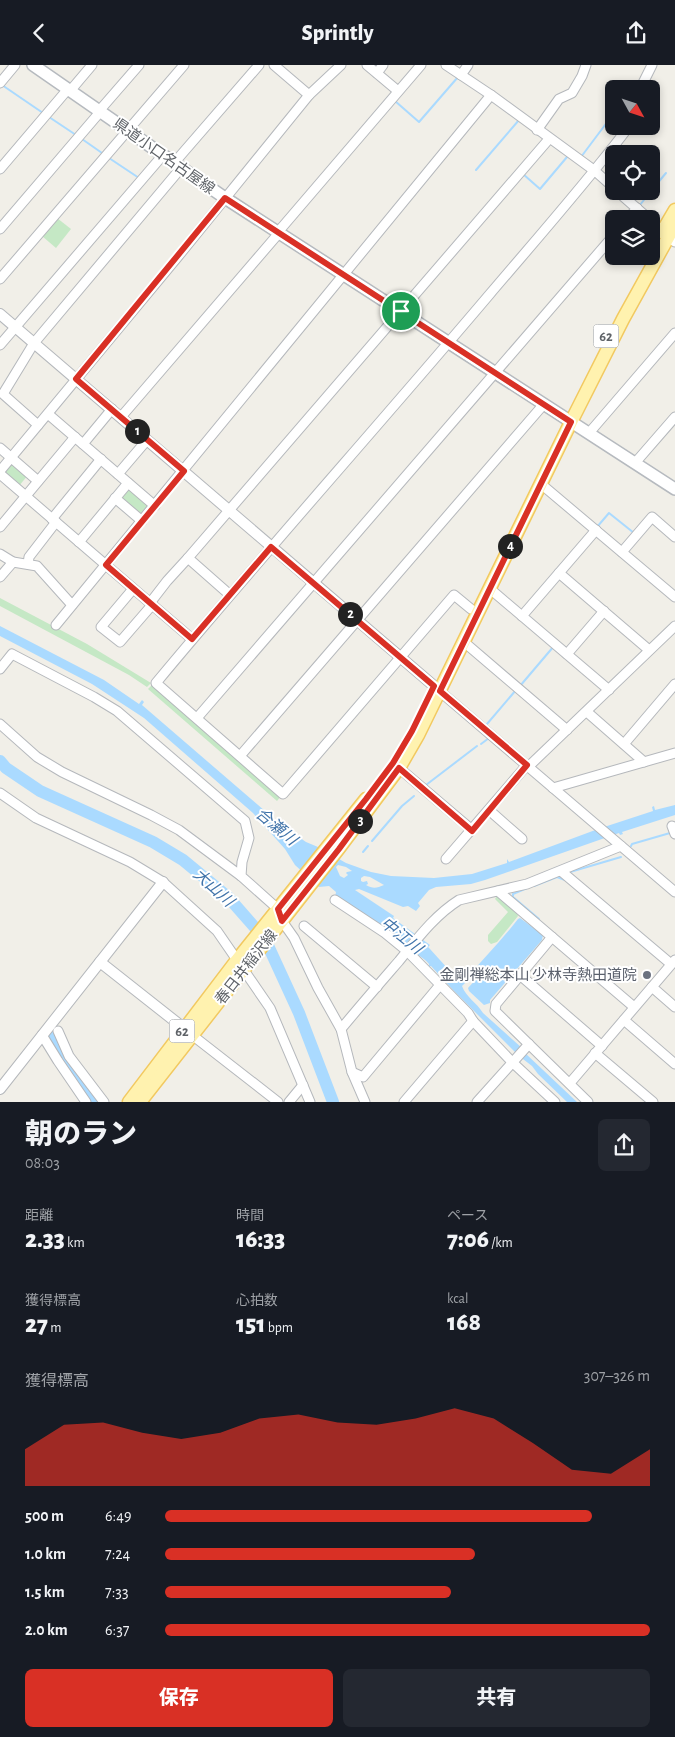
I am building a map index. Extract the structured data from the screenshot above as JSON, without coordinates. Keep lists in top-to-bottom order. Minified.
{"streets":{"main road":["県道小口名古屋線","62","春日井稲沢線"]},"crossings":[["県道小口名古屋線","春日井稲沢線"]],"water":["合瀬川","大山川","中江川"],"places":["金剛禅総本山 少林寺熱田道院"],"north":"bottom right","page":{"header":"Sprintly","pins":["1","4","2","3"],"heading":["朝のラン","08:03"],"stats":[["距離","2.33 km"],["時間","16:33"],["ペース","7:06 /km"],["獲得標高","27 m"],["心拍数","151 bpm"],["kcal","168"]],"chart":["獲得標高","307–326 m"],"list":[{"name":"500 m","note":"6:49"},{"name":"1.0 km","note":"7:24"},{"name":"1.5 km","note":"7:33"},{"name":"2.0 km","note":"6:37"}],"buttons":["保存","共有"]}}
